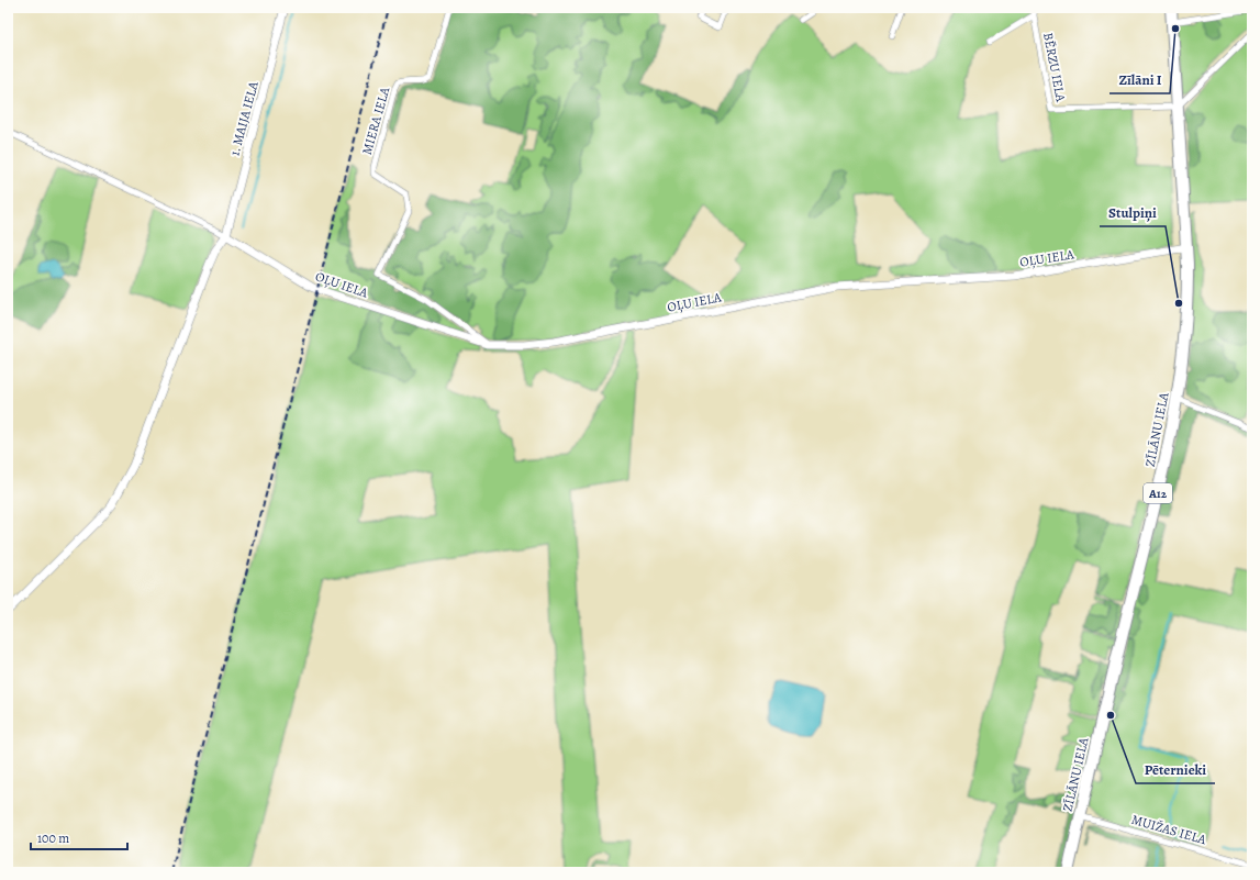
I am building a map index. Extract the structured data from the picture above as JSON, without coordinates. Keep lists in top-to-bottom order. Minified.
{"streets":{"highway":["ZĪLĀNU IELA","A12"],"street":["BĒRZU IELA","1. MAIJA IELA","MIERA IELA","OĻU IELA","MUIŽAS IELA"]},"crossings":[["BĒRZU IELA","ZĪLĀNU IELA"],["1. MAIJA IELA","OĻU IELA"],["MIERA IELA","OĻU IELA"],["OĻU IELA","ZĪLĀNU IELA"],["ZĪLĀNU IELA","MUIŽAS IELA"]],"places":["Zīlāni I","Stulpiņi","Pēternieki"],"scale_bar":"100 m"}
